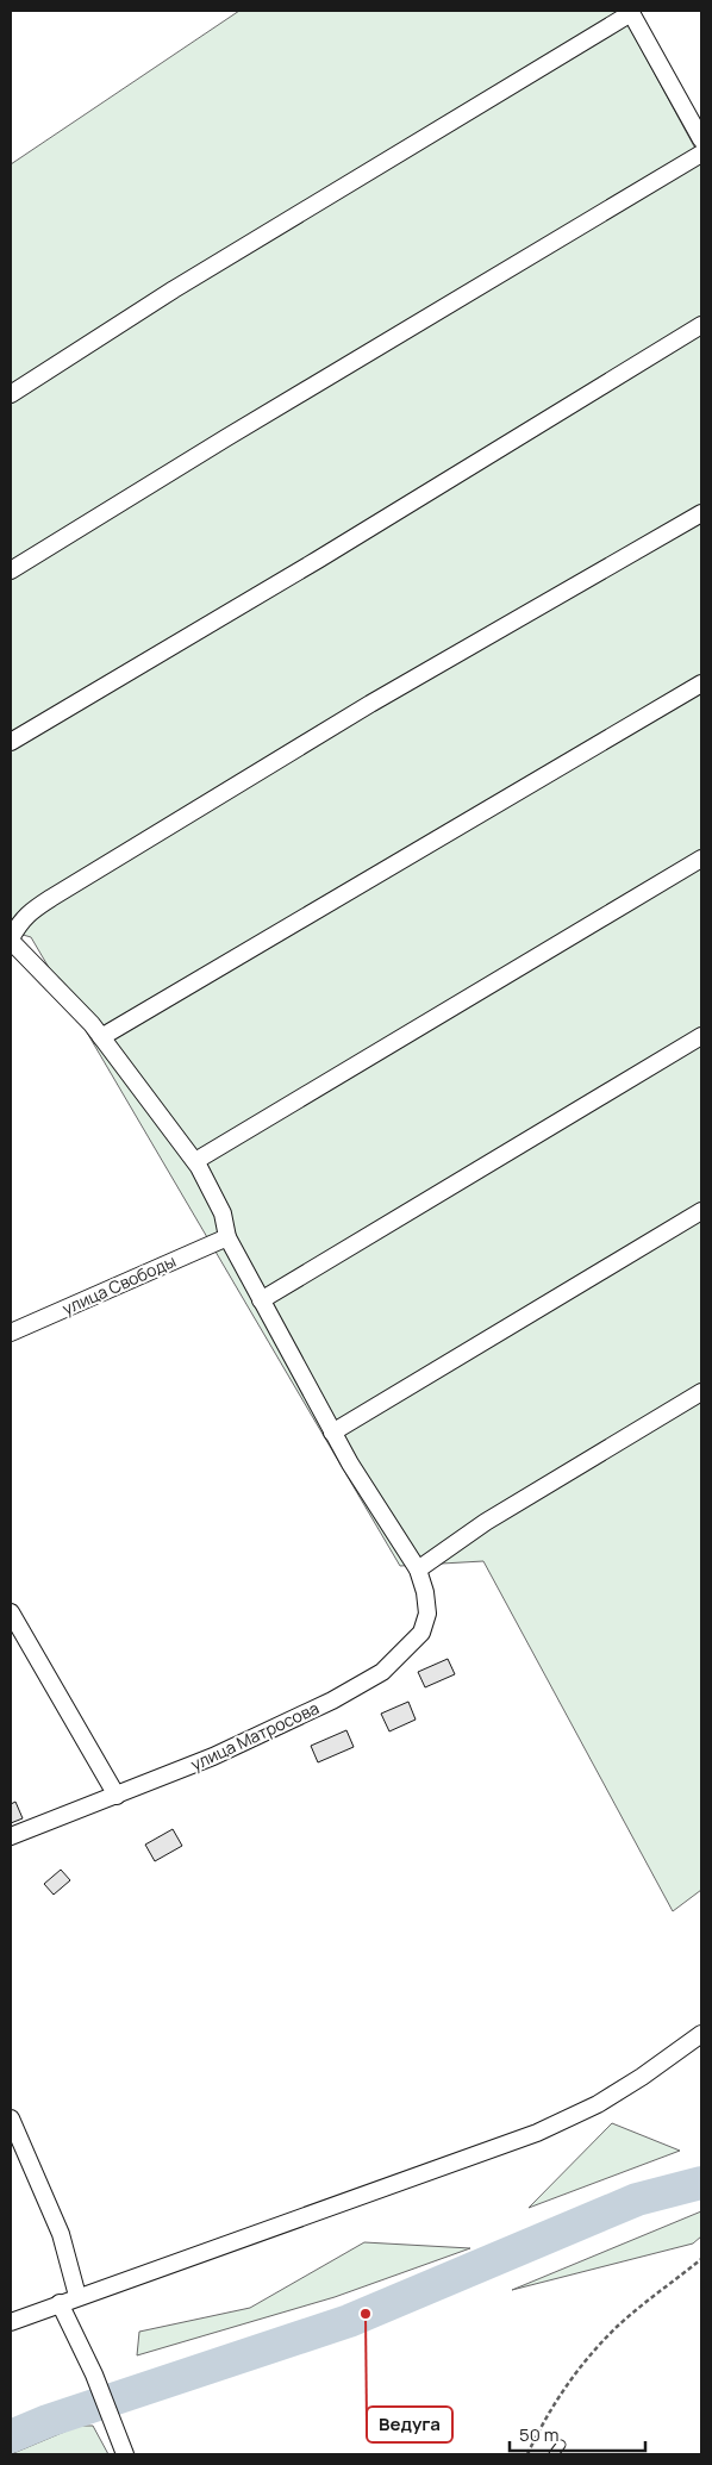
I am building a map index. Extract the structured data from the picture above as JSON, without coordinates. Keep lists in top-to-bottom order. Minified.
{"streets":{"street":["улица Свободы","улица Матросова"]},"crossings":[["улица Свободы","улица Матросова"]],"places":["Ведуга"],"scale_bar":"50 m"}
